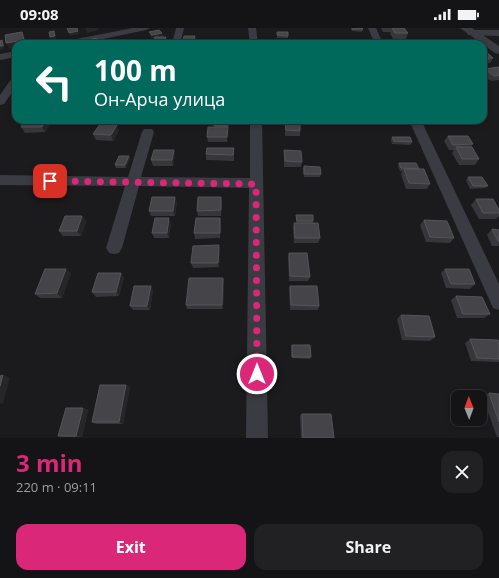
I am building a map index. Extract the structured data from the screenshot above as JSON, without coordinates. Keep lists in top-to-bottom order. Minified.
{"north":"top","page":{"status":"09:08","turn":["100 m","Он-Арча улица"],"heading":["3 min","220 m · 09:11"],"buttons":["Exit","Share"]}}
